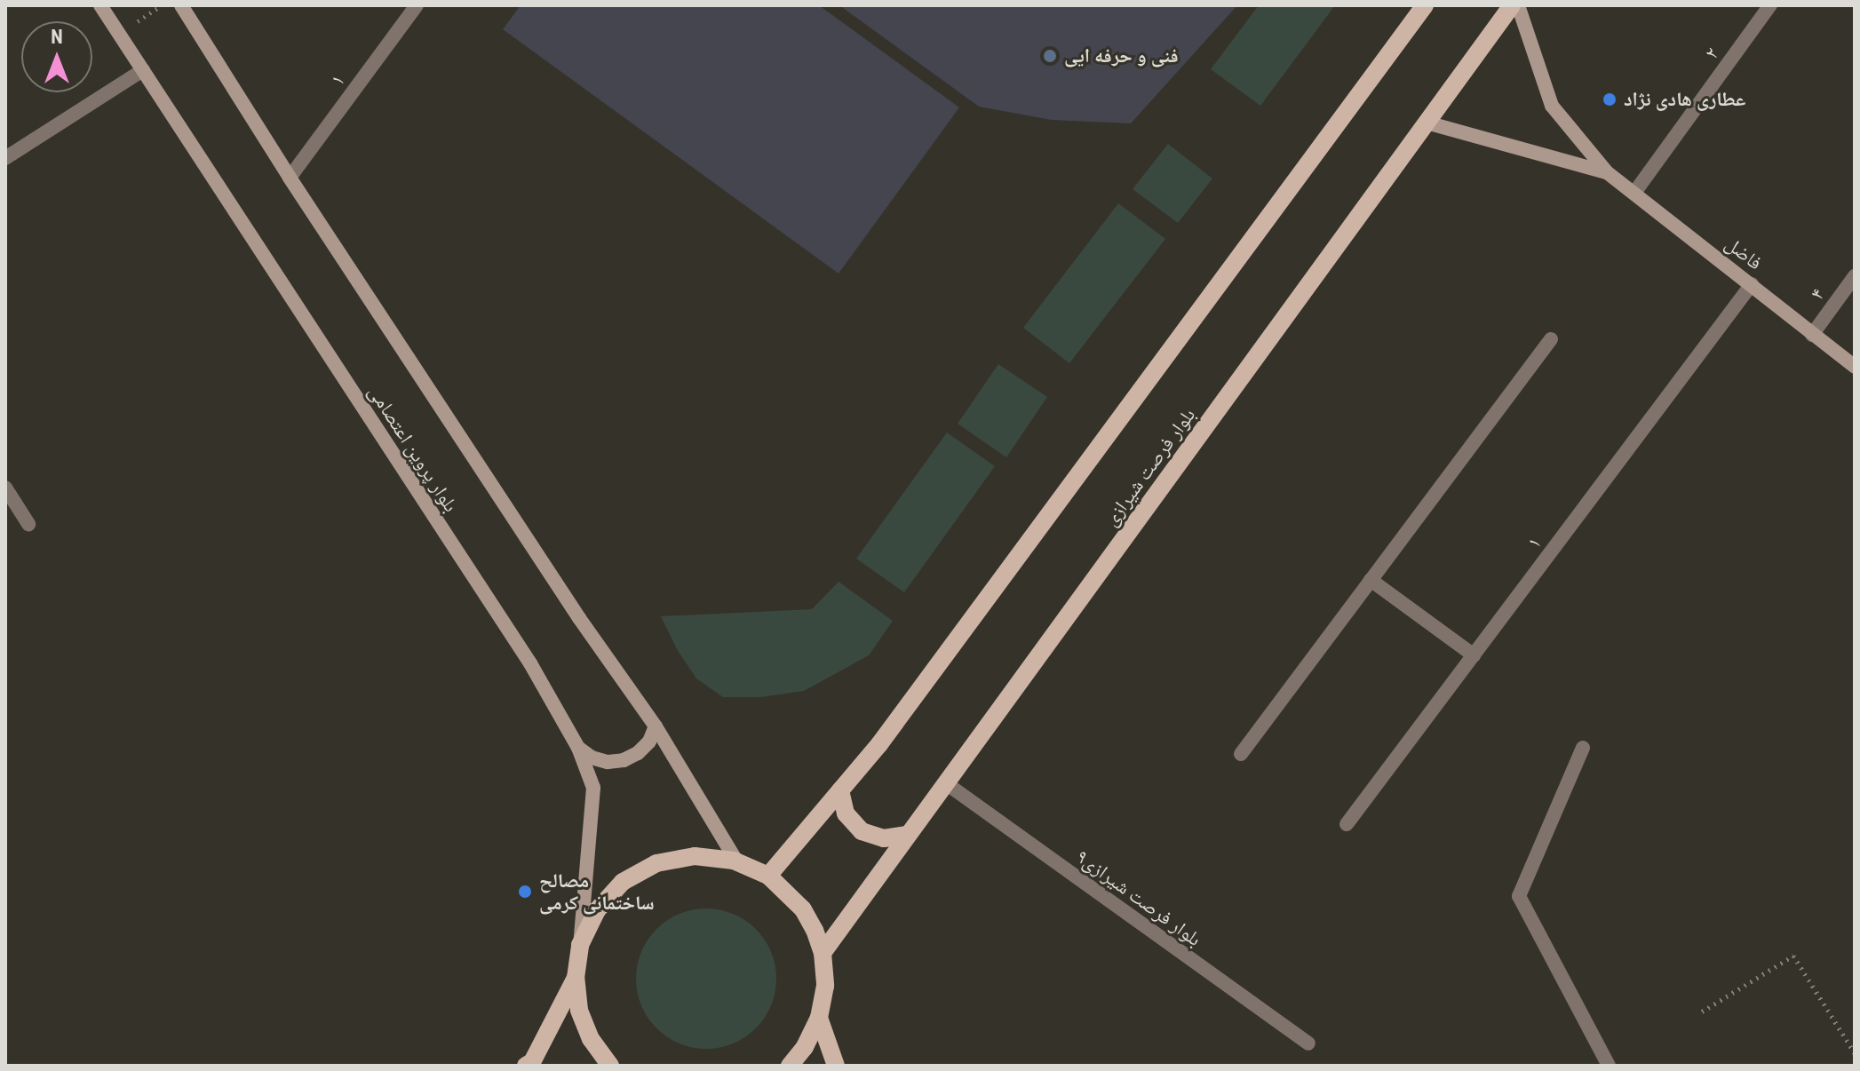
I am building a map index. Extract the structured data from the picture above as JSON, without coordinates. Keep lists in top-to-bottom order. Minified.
{"streets":{"main road":["بلوار فرصت شیرازی"],"street":["۲","۱","فاضل","۴","بلوار پروین اعتصامی","۹بلوار فرصت شیرازی"]},"crossings":[["۲","فاضل"],["۱","فاضل"],["فاضل","۴"],["فاضل","بلوار فرصت شیرازی"],["بلوار فرصت شیرازی","۹بلوار فرصت شیرازی"]],"places":["فنی و حرفه ایی","عطاری هادی نژاد","مصالح ساختمانی کرمی"],"north":"top"}
